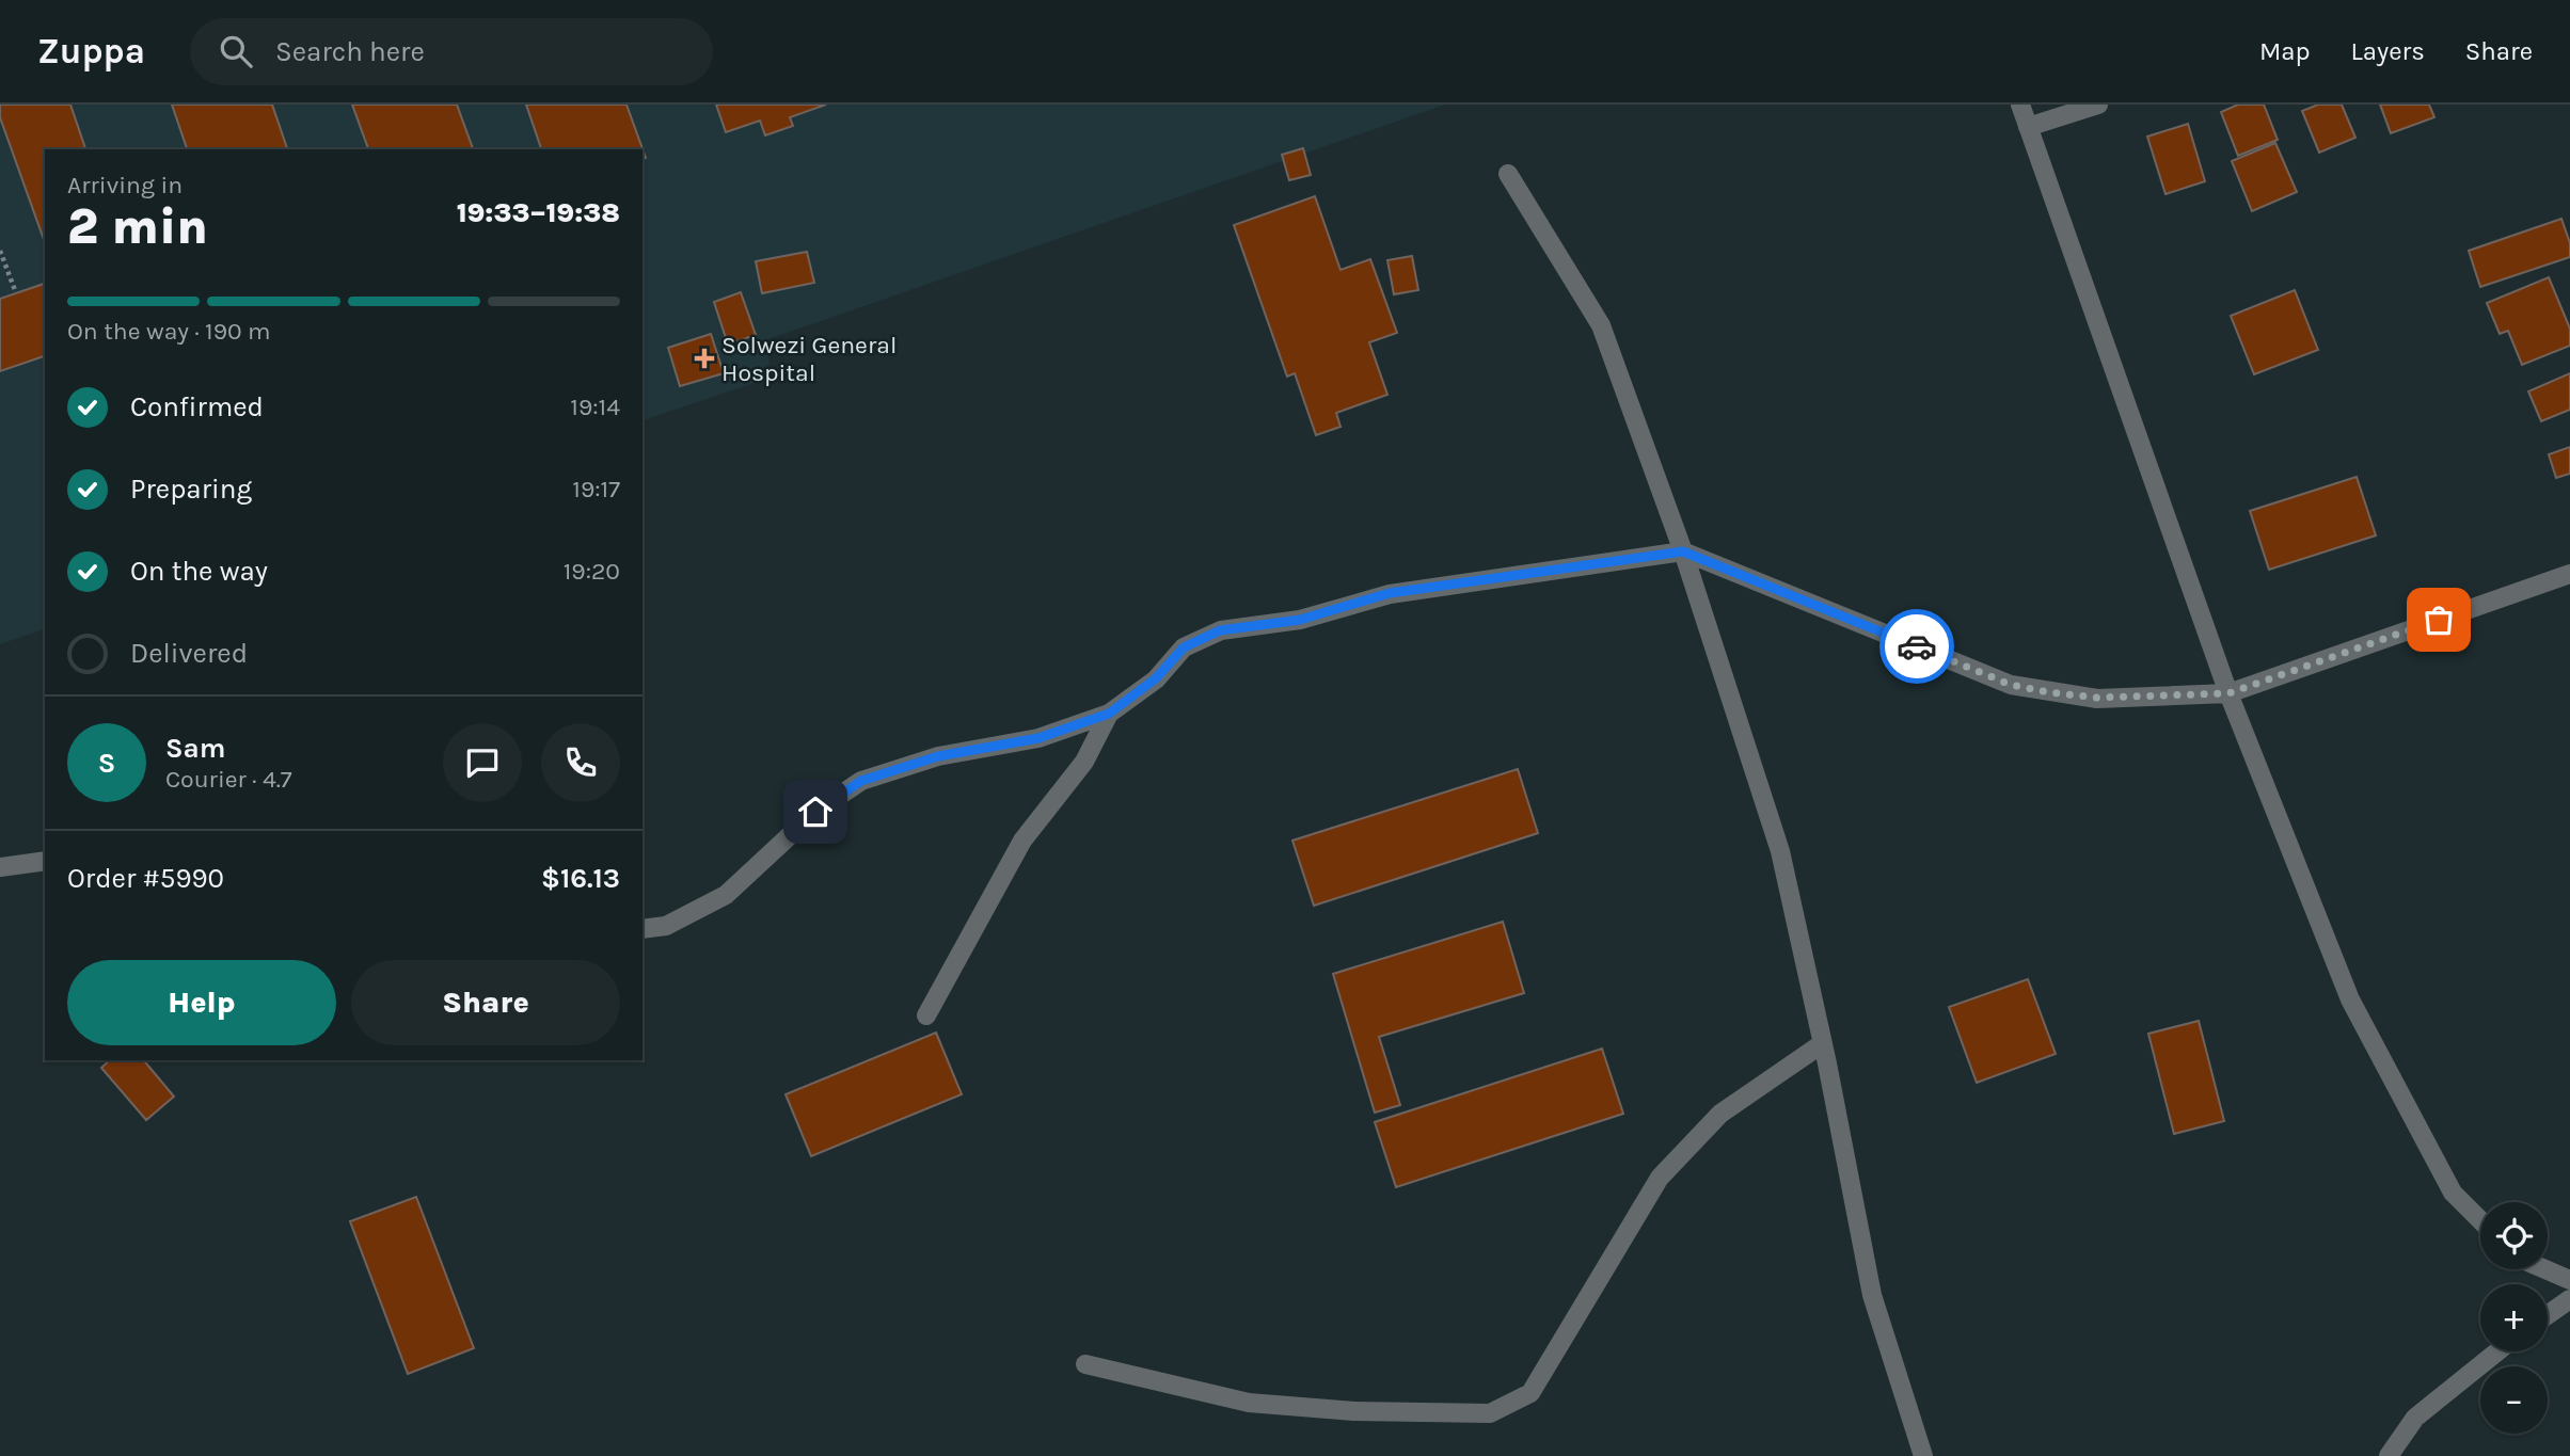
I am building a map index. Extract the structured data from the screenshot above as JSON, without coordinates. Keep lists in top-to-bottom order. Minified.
{"places":{"health":["Solwezi General Hospital"]},"page":{"header":"Zuppa","search":"Search here","nav":["Map","Layers","Share"],"heading":["2 min","Arriving in","19:33–19:38"],"panel":["Sam","Courier · 4.7","Order #5990","$16.13"],"bar":"On the way · 190 m","list":[["Confirmed","19:14"],["Preparing","19:17"],["On the way","19:20"],"Delivered"],"round":"S","buttons":["Help","Share"],"map_buttons":["+","−"]}}
